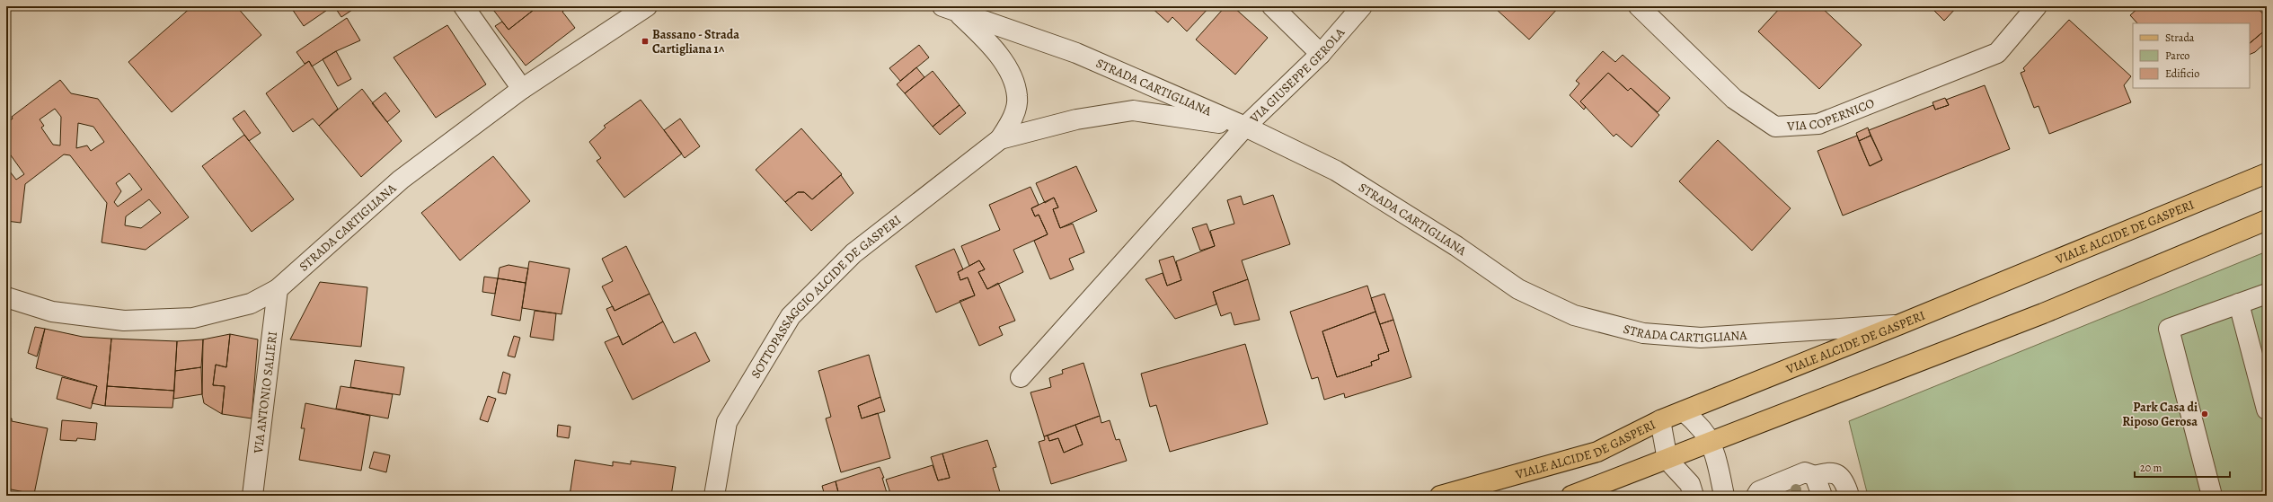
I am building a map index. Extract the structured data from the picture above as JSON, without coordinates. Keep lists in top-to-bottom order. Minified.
{"streets":{"main road":["VIALE ALCIDE DE GASPERI"],"street":["VIA GIUSEPPE GEROLA","STRADA CARTIGLIANA","VIA COPERNICO","SOTTOPASSAGGIO ALCIDE DE GASPERI","VIA ANTONIO SALIERI"]},"crossings":[["VIA GIUSEPPE GEROLA","STRADA CARTIGLIANA"],["VIA GIUSEPPE GEROLA","SOTTOPASSAGGIO ALCIDE DE GASPERI"],["STRADA CARTIGLIANA","VIALE ALCIDE DE GASPERI"],["STRADA CARTIGLIANA","SOTTOPASSAGGIO ALCIDE DE GASPERI"],["STRADA CARTIGLIANA","VIA ANTONIO SALIERI"]],"places":{"transit":["Bassano - Strada Cartigliana 1^"],"other":["Park Casa di Riposo Gerosa"]},"legend":["Strada","Parco","Edificio"],"scale_bar":"20 m"}
